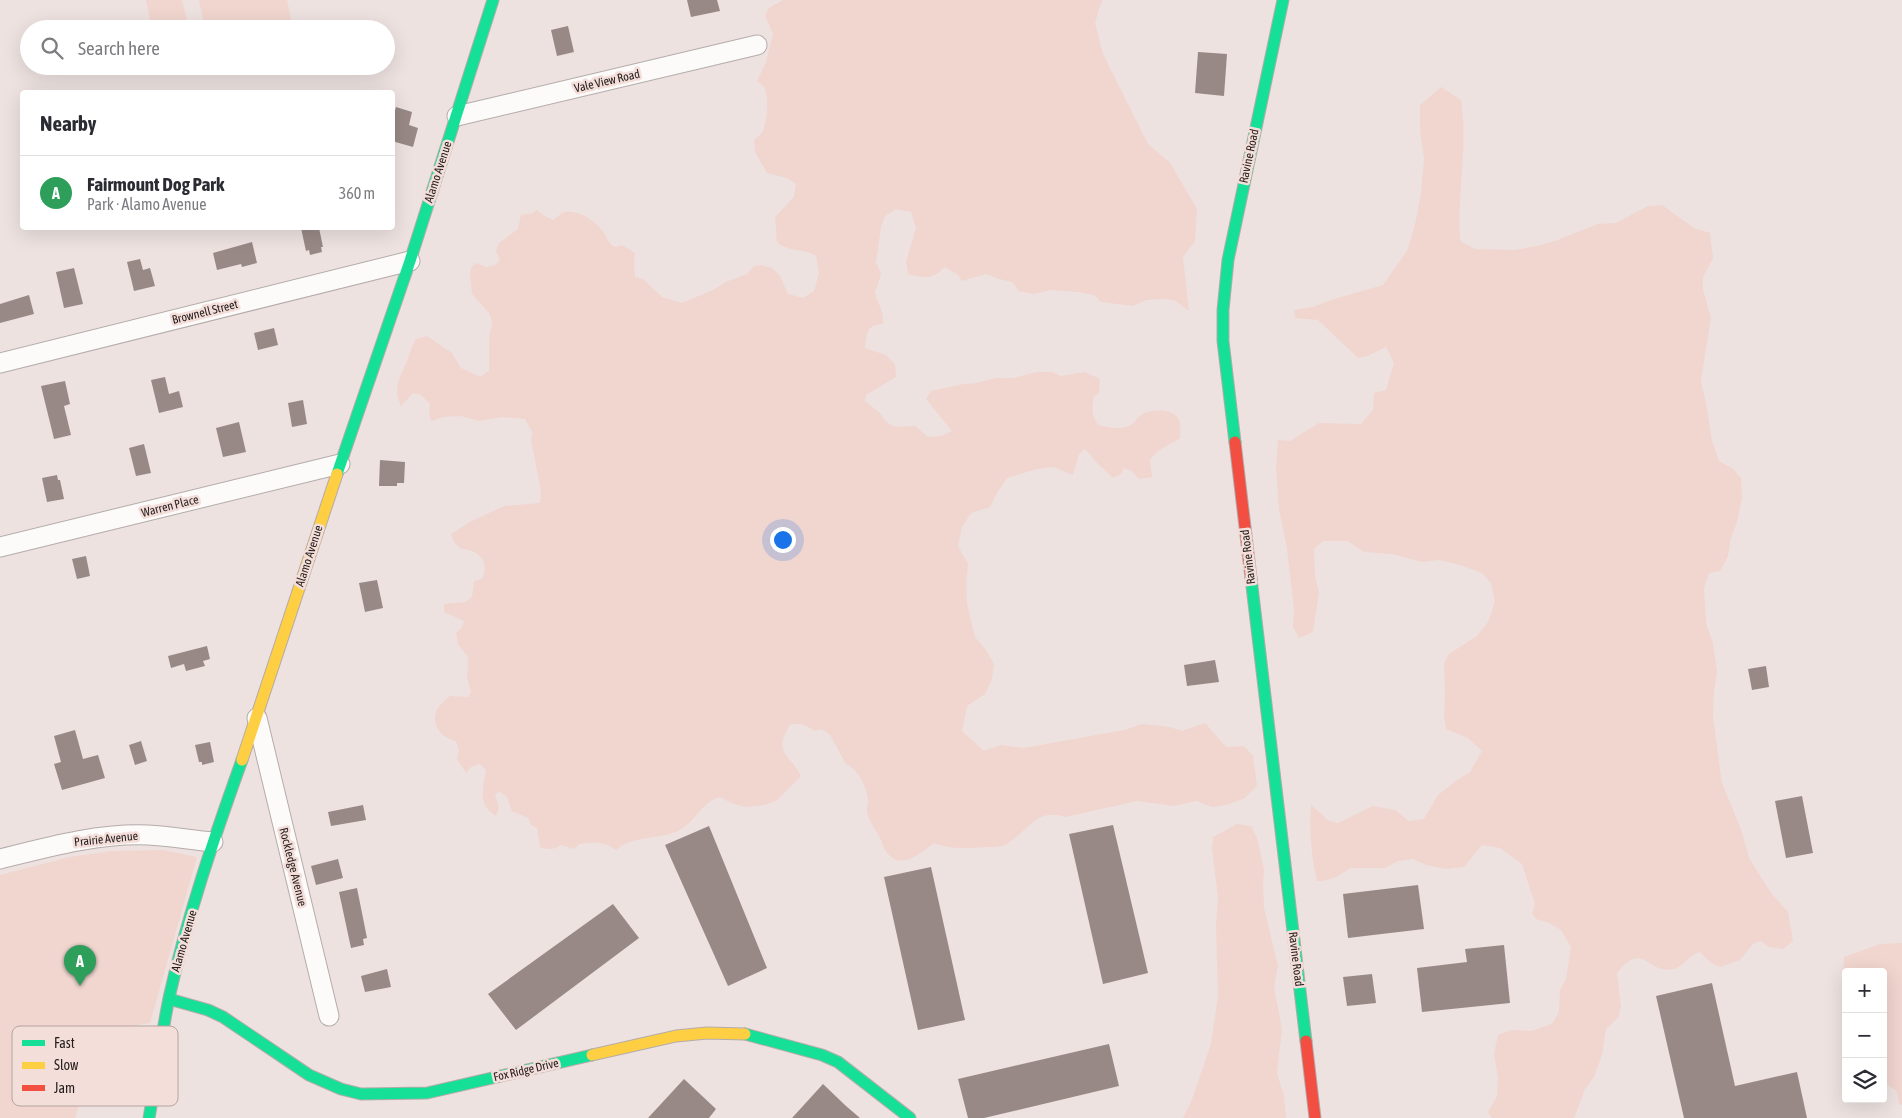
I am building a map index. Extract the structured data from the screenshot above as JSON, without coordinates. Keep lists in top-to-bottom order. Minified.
{"streets":{"street":["Vale View Road","Ravine Road","Alamo Avenue","Brownell Street","Warren Place","Prairie Avenue","Rockledge Avenue","Fox Ridge Drive"]},"crossings":[["Vale View Road","Alamo Avenue"],["Alamo Avenue","Brownell Street"],["Alamo Avenue","Warren Place"],["Alamo Avenue","Prairie Avenue"],["Alamo Avenue","Rockledge Avenue"],["Alamo Avenue","Fox Ridge Drive"]],"legend":["Fast","Slow","Jam"],"page":{"search":"Search here","heading":"Nearby","list":[{"mark":"A","name":"Fairmount Dog Park","note":"Park · Alamo Avenue","value":"360 m"}],"pins":"A","map_buttons":["+","−"]}}
